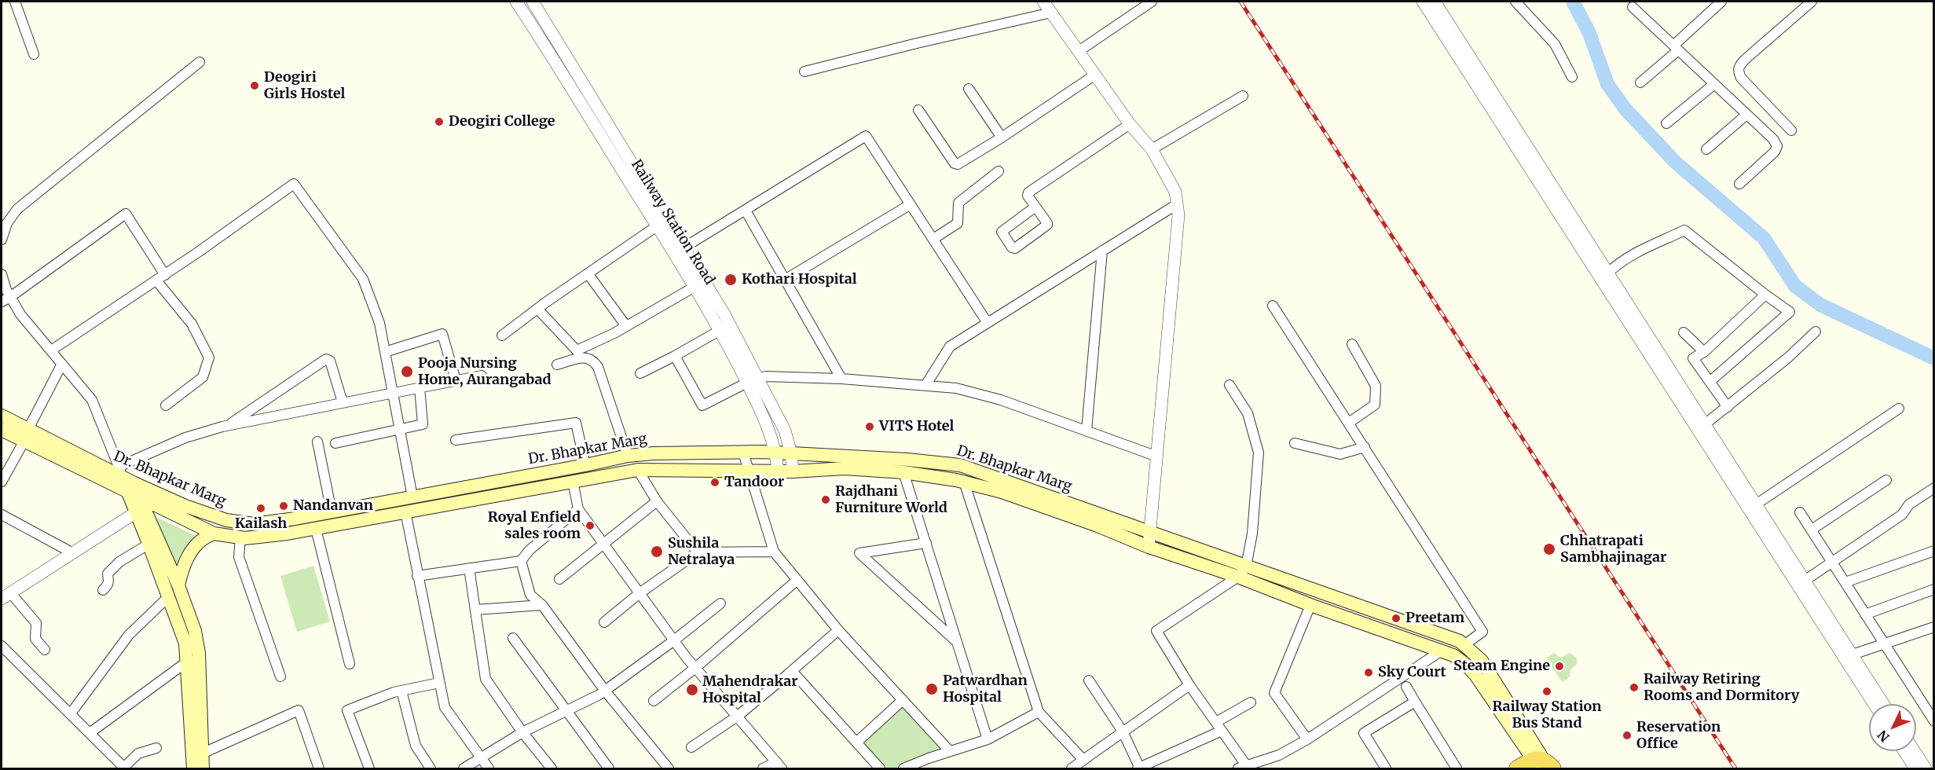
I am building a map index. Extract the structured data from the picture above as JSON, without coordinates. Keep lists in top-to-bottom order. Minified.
{"streets":{"main road":["Dr. Bhapkar Marg"],"street":["Railway Station Road"]},"crossings":[["Railway Station Road","Dr. Bhapkar Marg"]],"places":["Deogiri Girls Hostel","Deogiri College","Kothari Hospital","Pooja Nursing Home, Aurangabad","VITS Hotel","Tandoor","Rajdhani Furniture World","Nandanvan","Kailash","Royal Enfield sales room","Chhatrapati Sambhajinagar","Sushila Netralaya","Preetam","Steam Engine","Sky Court","Railway Retiring Rooms and Dormitory","Patwardhan Hospital","Mahendrakar Hospital","Railway Station Bus Stand","Reservation Office"],"north":"bottom left"}
